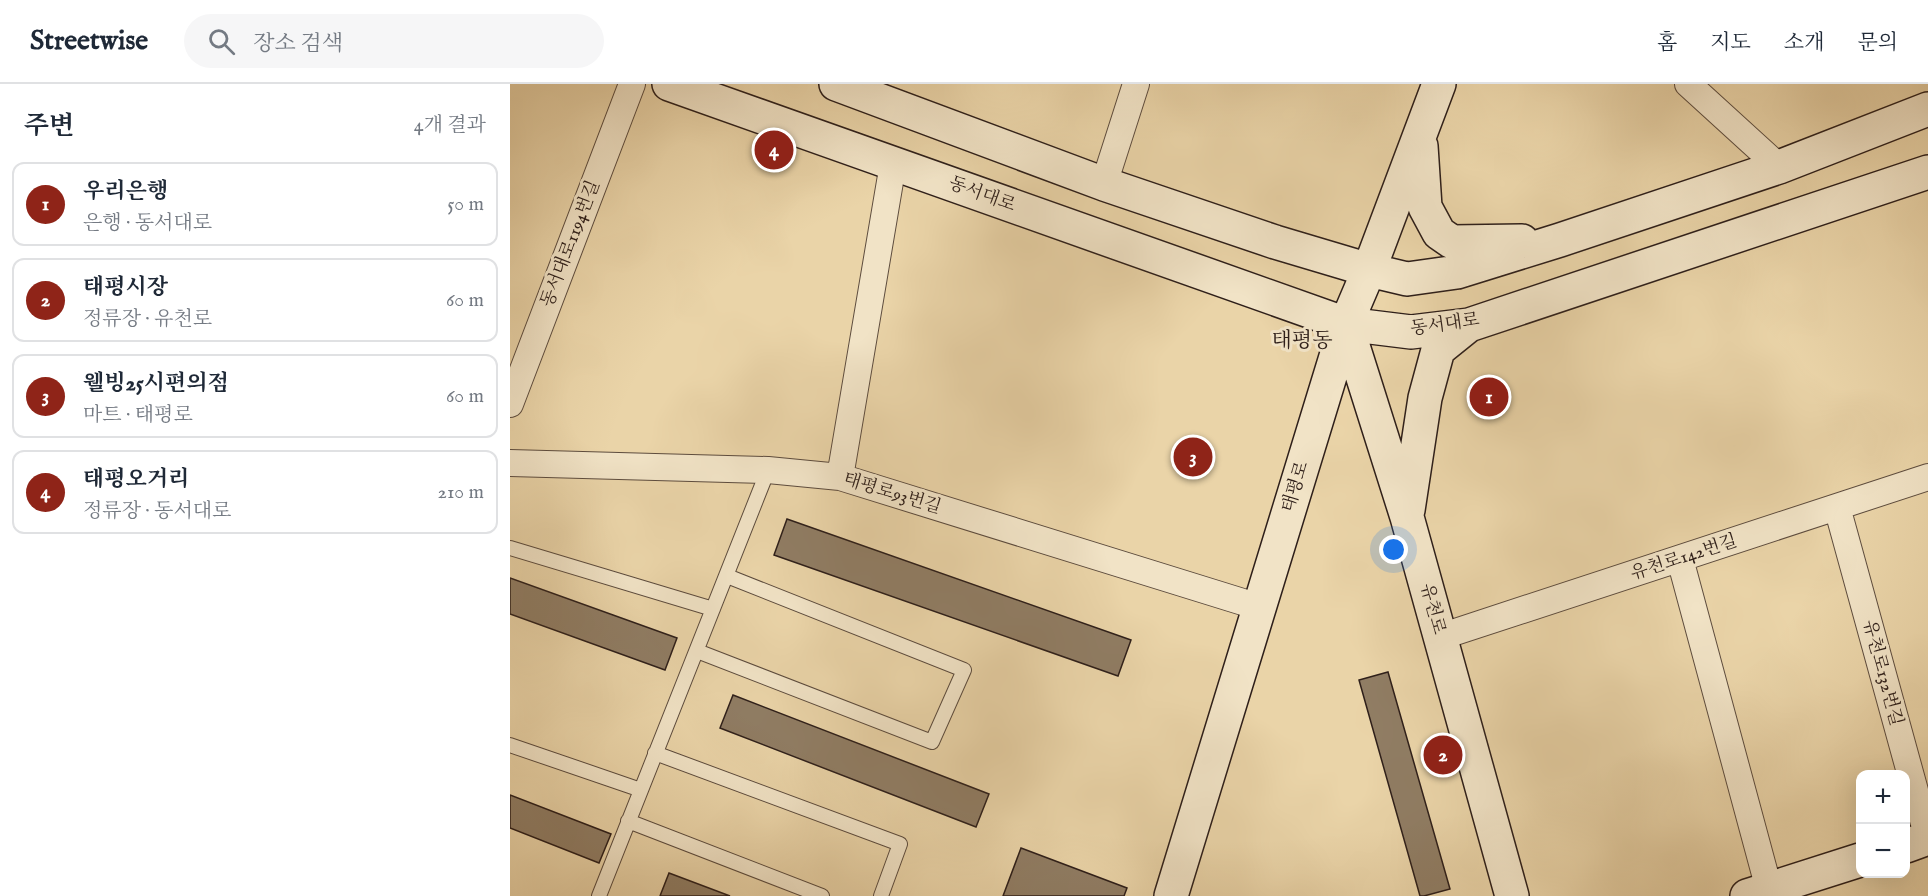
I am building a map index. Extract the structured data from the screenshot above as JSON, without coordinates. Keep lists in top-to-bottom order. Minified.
{"streets":{"street":["동서대로","동서대로1194번길","태평로","태평로93번길","유천로142번길","유천로","유천로132번길"]},"crossings":[["동서대로","태평로"],["동서대로","유천로"],["태평로","태평로93번길"],["태평로","유천로"],["유천로142번길","유천로"],["유천로142번길","유천로132번길"]],"districts":["태평동"],"page":{"header":"Streetwise","search":"장소 검색","nav":["홈","지도","소개","문의"],"heading":["주변","4개 결과"],"pins":["4","1","3","2"],"list":[{"mark":"1","name":"우리은행","note":"은행 · 동서대로","value":"50 m"},{"mark":"2","name":"태평시장","note":"정류장 · 유천로","value":"60 m"},{"mark":"3","name":"웰빙25시편의점","note":"마트 · 태평로","value":"60 m"},{"mark":"4","name":"태평오거리","note":"정류장 · 동서대로","value":"210 m"}],"map_buttons":["+","−"]}}
